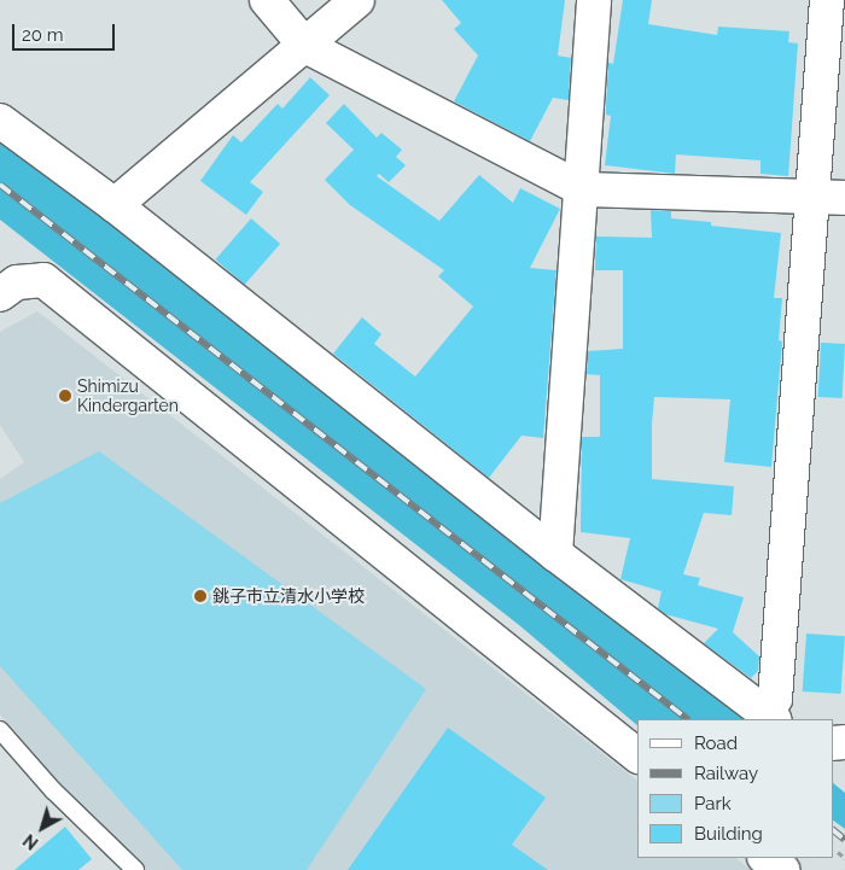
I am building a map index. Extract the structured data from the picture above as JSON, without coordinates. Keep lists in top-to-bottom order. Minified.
{"places":["Shimizu Kindergarten","銚子市立清水小学校"],"legend":["Road","Railway","Park","Building"],"scale_bar":"20 m","north":"bottom left"}
